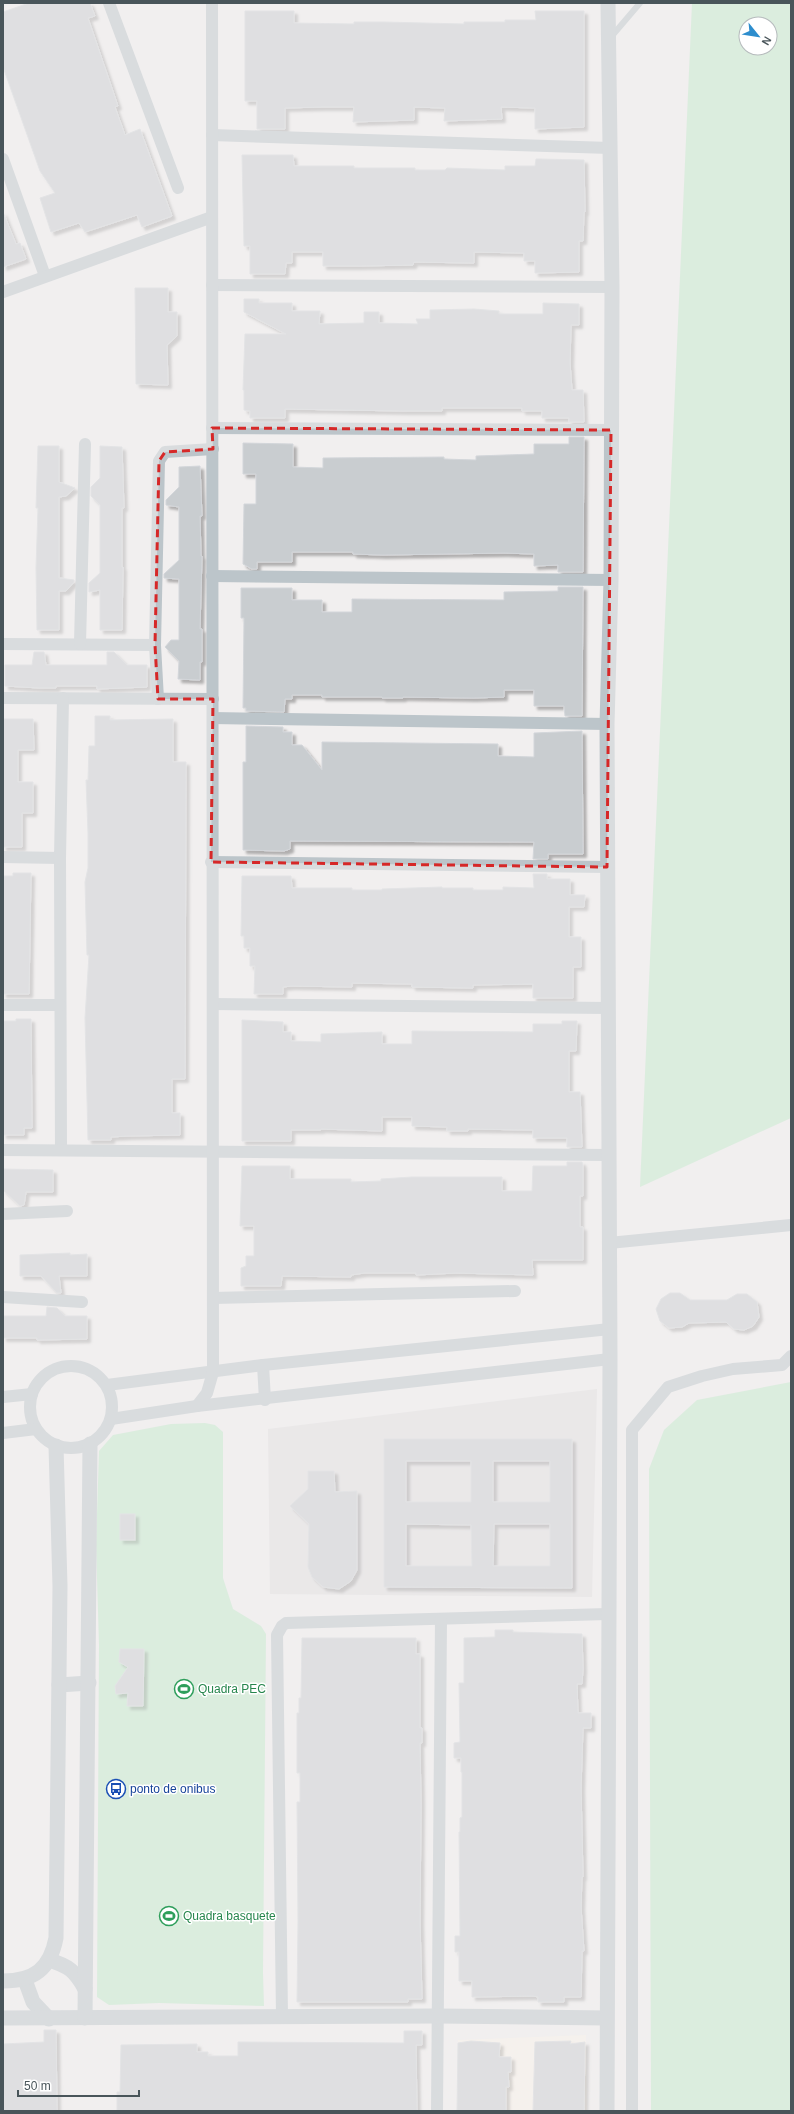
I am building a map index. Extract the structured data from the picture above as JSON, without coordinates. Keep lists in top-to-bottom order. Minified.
{"places":{"sports":["Quadra PEC","Quadra basquete"],"bus stop":["ponto de onibus"]},"scale_bar":"50 m","north":"bottom right"}
